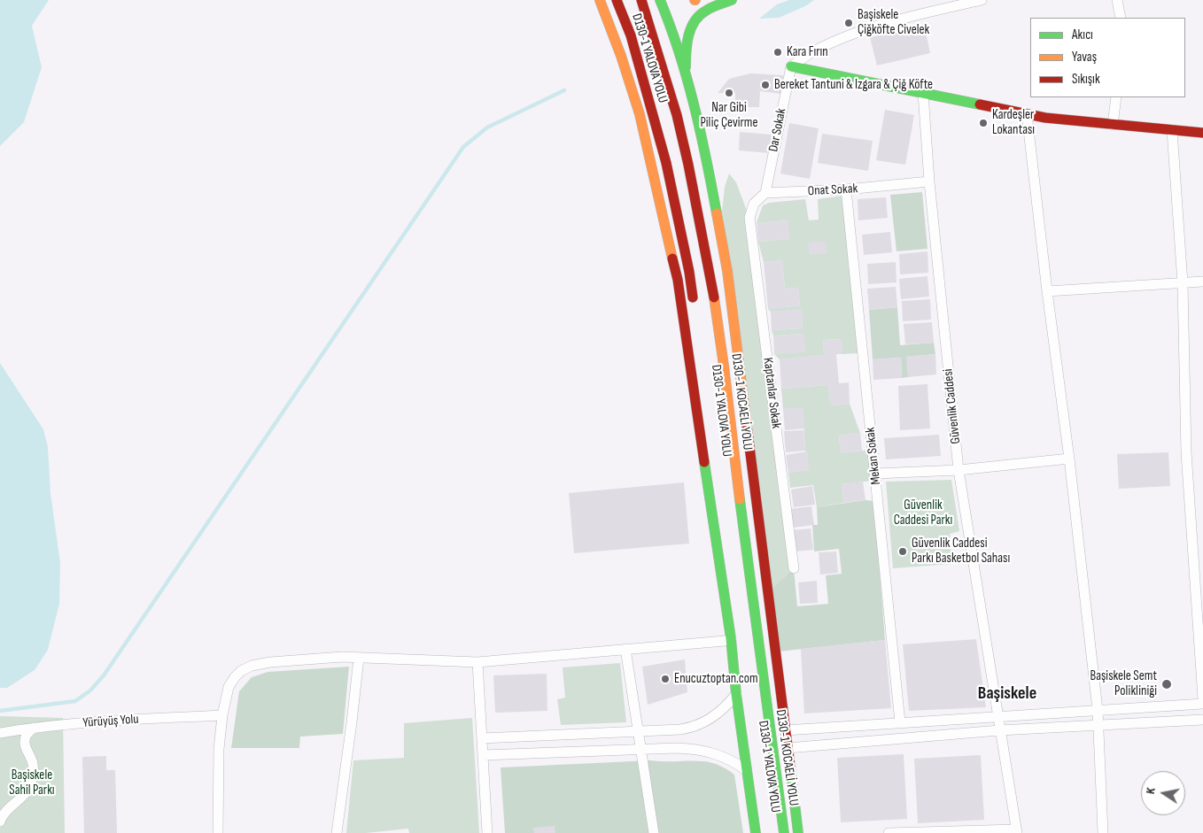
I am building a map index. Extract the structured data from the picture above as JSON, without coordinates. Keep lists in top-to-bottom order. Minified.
{"streets":{"main road":["D130-1 YALOVA YOLU","D130-1 KOCAELİ YOLU"],"street":["Dar Sokak","Onat Sokak","Kaptanlar Sokak","Güvenlik Caddesi","Mekan Sokak","Yürüyüş Yolu"]},"crossings":[["Dar Sokak","Onat Sokak"],["Dar Sokak","Kaptanlar Sokak"],["Onat Sokak","Kaptanlar Sokak"],["Onat Sokak","Güvenlik Caddesi"],["Onat Sokak","Mekan Sokak"]],"districts":["Başiskele"],"parks":["Güvenlik Caddesi Parkı","Başiskele Sahil Parkı"],"places":["Başiskele Çiğköfte Civelek","Kara Fırın","Bereket Tantuni & Izgara & Çiğ Köfte","Nar Gibi Piliç Çevirme","Kardeşler Lokantası","Güvenlik Caddesi Parkı Basketbol Sahası","Enucuztoptan.com","Başiskele Semt Polikliniği"],"legend":["Akıcı","Yavaş","Sıkışık"],"north":"left"}
